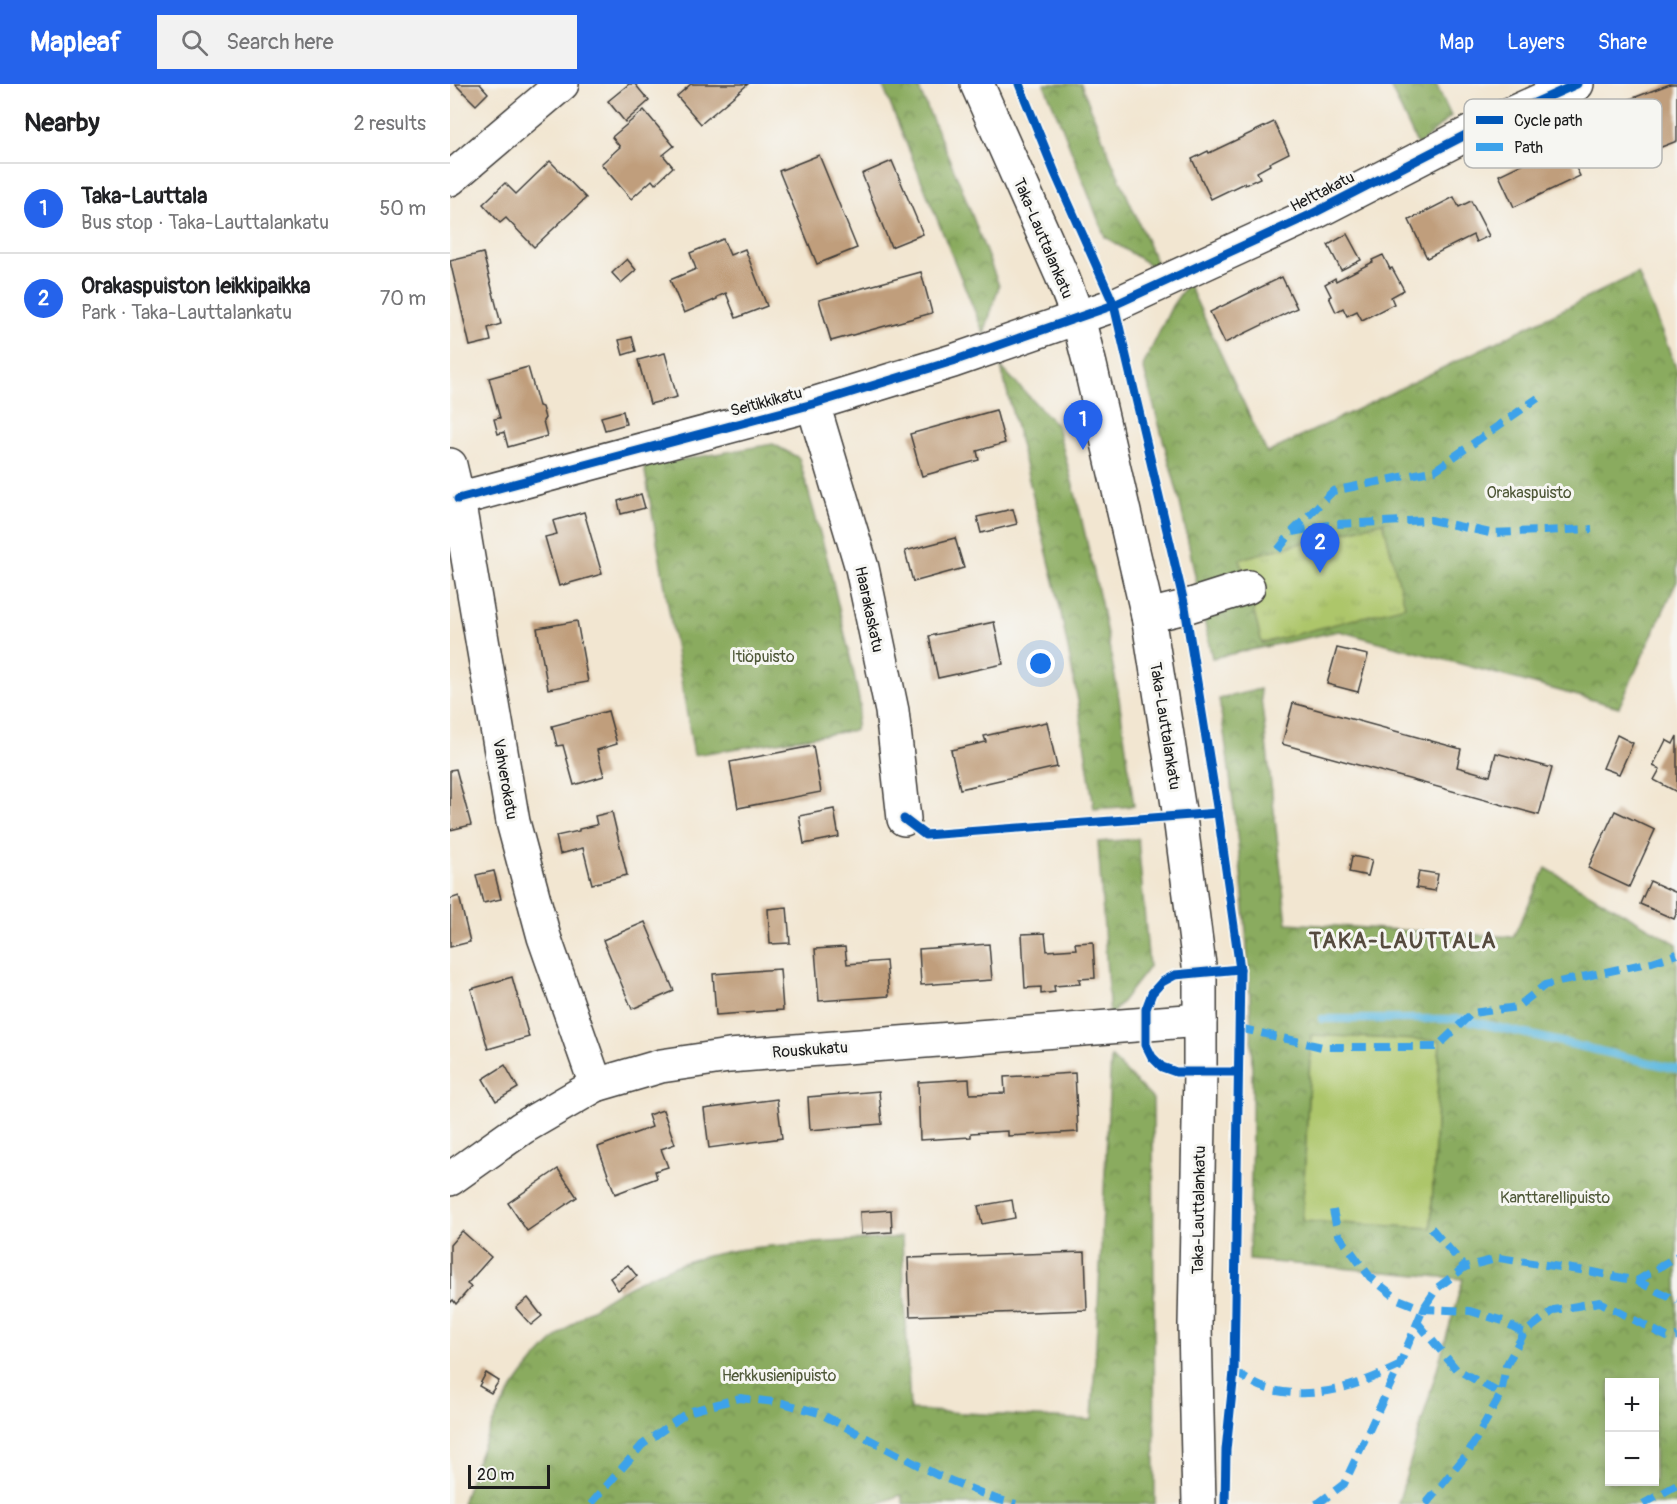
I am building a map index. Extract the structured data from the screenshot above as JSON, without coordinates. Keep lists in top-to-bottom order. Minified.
{"streets":{"street":["Helttakatu","Taka-Lauttalankatu","Seitikkikatu","Haarakaskatu","Vahverokatu","Rouskukatu"]},"crossings":[["Helttakatu","Taka-Lauttalankatu"],["Helttakatu","Seitikkikatu"],["Taka-Lauttalankatu","Seitikkikatu"],["Taka-Lauttalankatu","Rouskukatu"],["Seitikkikatu","Haarakaskatu"],["Seitikkikatu","Vahverokatu"],["Vahverokatu","Rouskukatu"]],"districts":["TAKA-LAUTTALA"],"parks":["Orakaspuisto","Itiöpuisto","Kanttarellipuisto","Herkkusienipuisto"],"legend":["Cycle path","Path"],"scale_bar":"20 m","page":{"header":"Mapleaf","search":"Search here","nav":["Map","Layers","Share"],"heading":["Nearby","2 results"],"list":[{"mark":"1","name":"Taka-Lauttala","note":"Bus stop · Taka-Lauttalankatu","value":"50 m"},{"mark":"2","name":"Orakaspuiston leikkipaikka","note":"Park · Taka-Lauttalankatu","value":"70 m"}],"pins":["1","2"],"map_buttons":["+","−"],"scale":"20 m"}}
